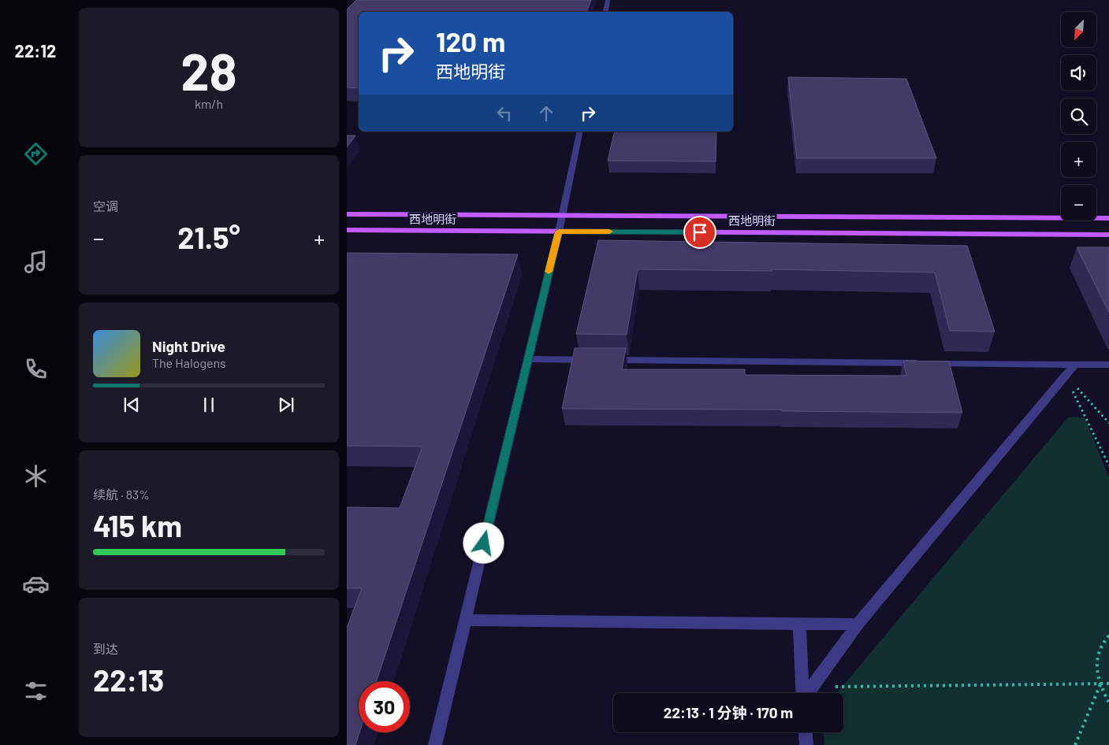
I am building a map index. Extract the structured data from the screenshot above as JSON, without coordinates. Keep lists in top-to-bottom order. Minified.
{"streets":{"main road":["西地明街"]},"north":"bottom left","page":{"tabs":"22:12","tile":[["28","km/h"],"空调",["续航 · 83%","415 km"],["到达","22:13"]],"map_buttons":["+","−"],"turn":["120 m","西地明街"],"heat":["−","21.5°","+"],"song":["Night Drive","The Halogens"],"limit":"30","trip":"22:13 · 1 分钟 · 170 m"}}
